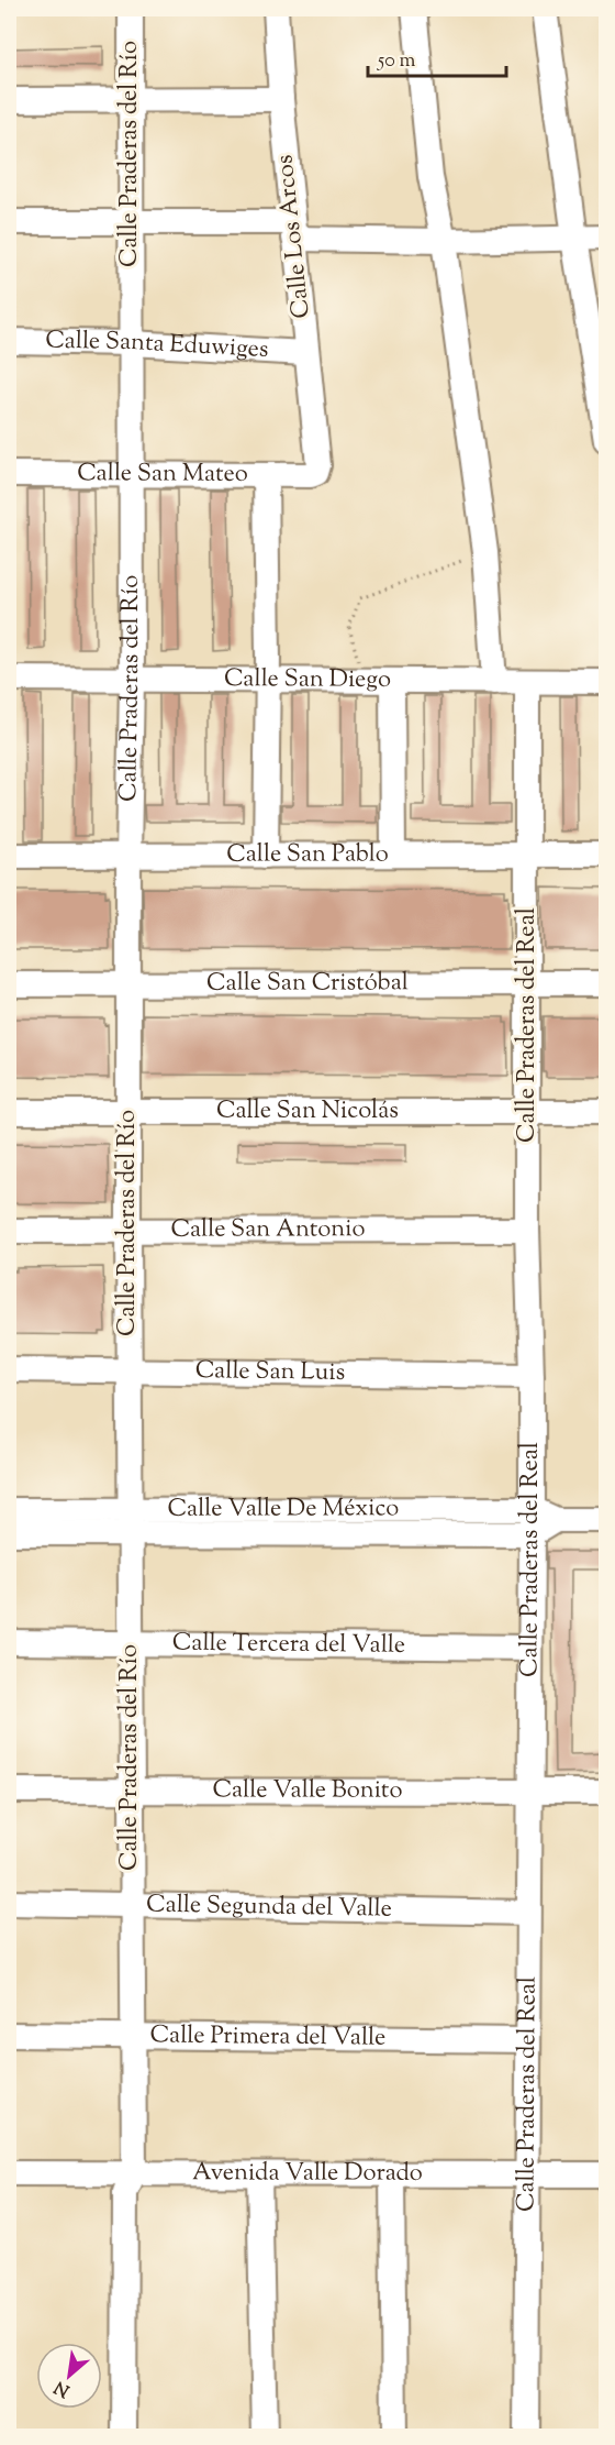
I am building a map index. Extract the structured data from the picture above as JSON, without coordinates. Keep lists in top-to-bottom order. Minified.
{"streets":{"street":["Calle Praderas del Río","Calle Los Arcos","Calle Santa Eduwiges","Calle San Mateo","Calle San Diego","Calle San Pablo","Calle San Cristóbal","Calle Praderas del Real","Calle San Nicolás","Calle San Antonio","Calle San Luis","Calle Valle De México","Calle Tercera del Valle","Calle Valle Bonito","Calle Segunda del Valle","Calle Primera del Valle","Avenida Valle Dorado"]},"crossings":[["Calle Praderas del Río","Calle Santa Eduwiges"],["Calle Praderas del Río","Calle San Mateo"],["Calle Praderas del Río","Calle San Diego"],["Calle Praderas del Río","Calle San Pablo"],["Calle Praderas del Río","Calle San Cristóbal"],["Calle Praderas del Río","Calle San Nicolás"],["Calle Praderas del Río","Calle San Antonio"],["Calle Praderas del Río","Calle San Luis"],["Calle Praderas del Río","Calle Valle De México"],["Calle Praderas del Río","Calle Tercera del Valle"],["Calle Praderas del Río","Calle Valle Bonito"],["Calle Praderas del Río","Calle Segunda del Valle"],["Calle Praderas del Río","Calle Primera del Valle"],["Calle Praderas del Río","Avenida Valle Dorado"],["Calle Los Arcos","Calle Santa Eduwiges"],["Calle Los Arcos","Calle San Mateo"],["Calle San Diego","Calle Praderas del Real"],["Calle San Pablo","Calle Praderas del Real"],["Calle San Cristóbal","Calle Praderas del Real"],["Calle Praderas del Real","Calle San Nicolás"],["Calle Praderas del Real","Calle San Antonio"],["Calle Praderas del Real","Calle San Luis"],["Calle Praderas del Real","Calle Valle De México"],["Calle Praderas del Real","Calle Tercera del Valle"],["Calle Praderas del Real","Calle Valle Bonito"],["Calle Praderas del Real","Calle Segunda del Valle"],["Calle Praderas del Real","Calle Primera del Valle"],["Calle Praderas del Real","Avenida Valle Dorado"]],"scale_bar":"50 m","north":"bottom left"}
